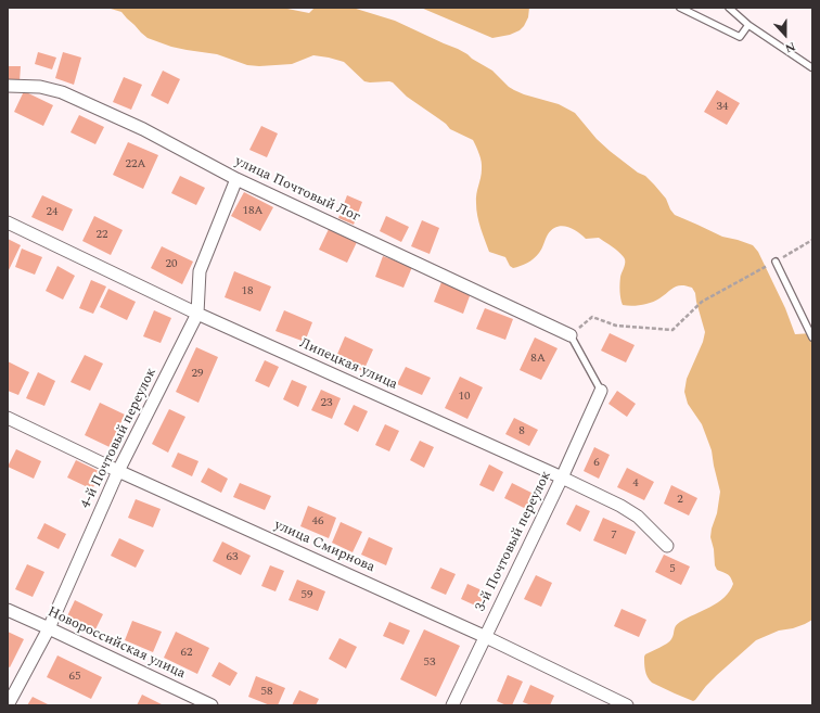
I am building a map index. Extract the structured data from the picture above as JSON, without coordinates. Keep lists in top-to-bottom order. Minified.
{"streets":{"street":["улица Почтовый Лог","Липецкая улица","4-й Почтовый переулок","3-й Почтовый переулок","улица Смирнова","Новороссийская улица"]},"crossings":[["улица Почтовый Лог","4-й Почтовый переулок"],["Липецкая улица","4-й Почтовый переулок"],["Липецкая улица","3-й Почтовый переулок"],["4-й Почтовый переулок","улица Смирнова"],["4-й Почтовый переулок","Новороссийская улица"],["3-й Почтовый переулок","улица Смирнова"]],"house_numbers":["34","22А","18А","24","22","20","18","8А","29","10","23","8","6","4","2","46","7","63","5","59","62","53","65","58"],"north":"bottom"}
